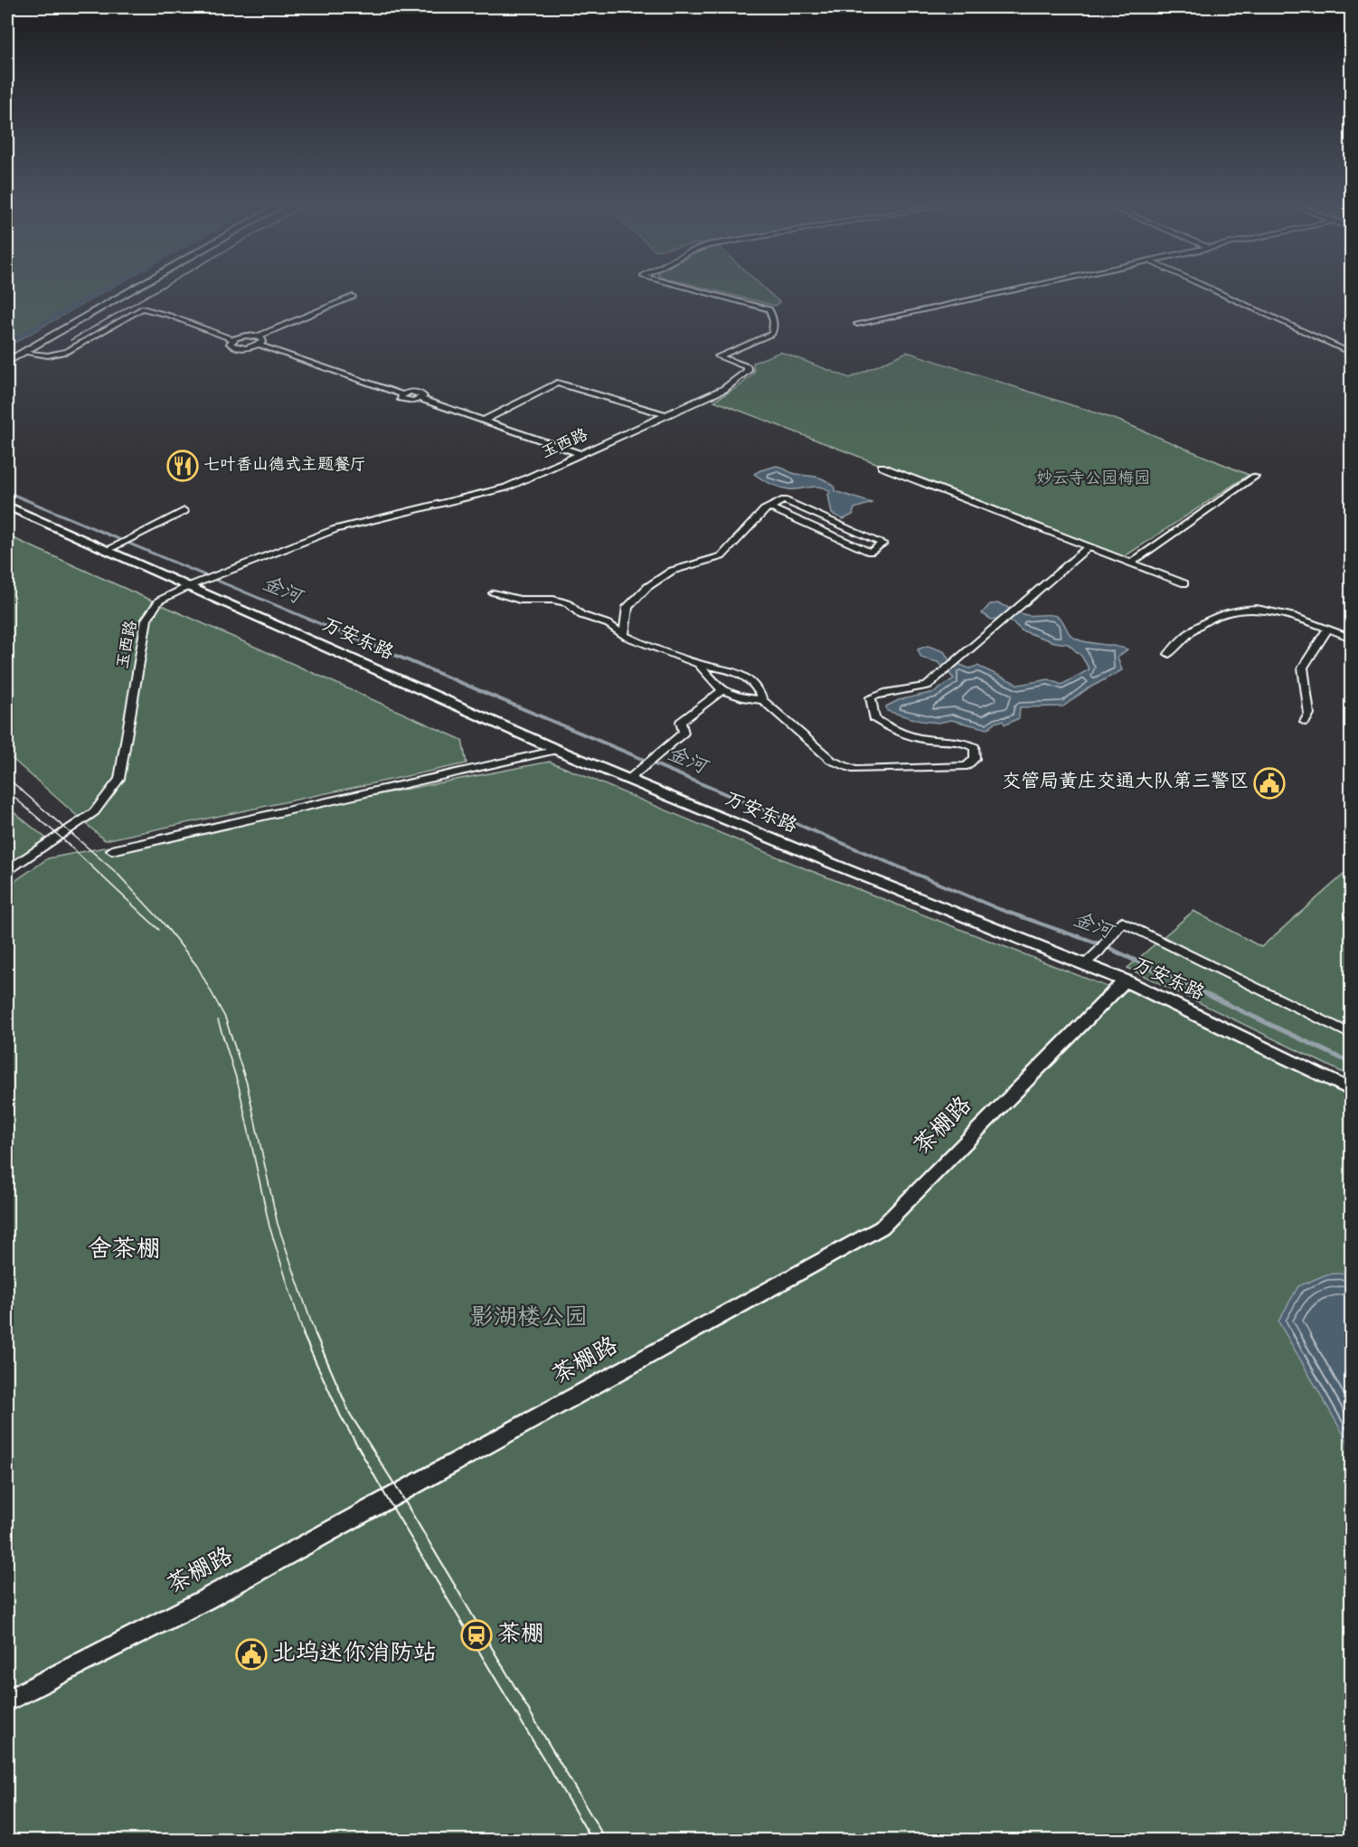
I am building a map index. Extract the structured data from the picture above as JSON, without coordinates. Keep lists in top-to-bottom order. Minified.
{"streets":{"street":["玉西路","万安东路","茶棚路"]},"crossings":[["玉西路","万安东路"],["万安东路","茶棚路"]],"districts":["舍茶棚"],"water":["金河"],"parks":["妙云寺公园梅园","影湖楼公园"],"places":{"restaurant":["七叶香山德式主题餐厅"],"public building":["交管局黄庄交通大队第三警区","北坞迷你消防站"],"station":["茶棚"]}}
